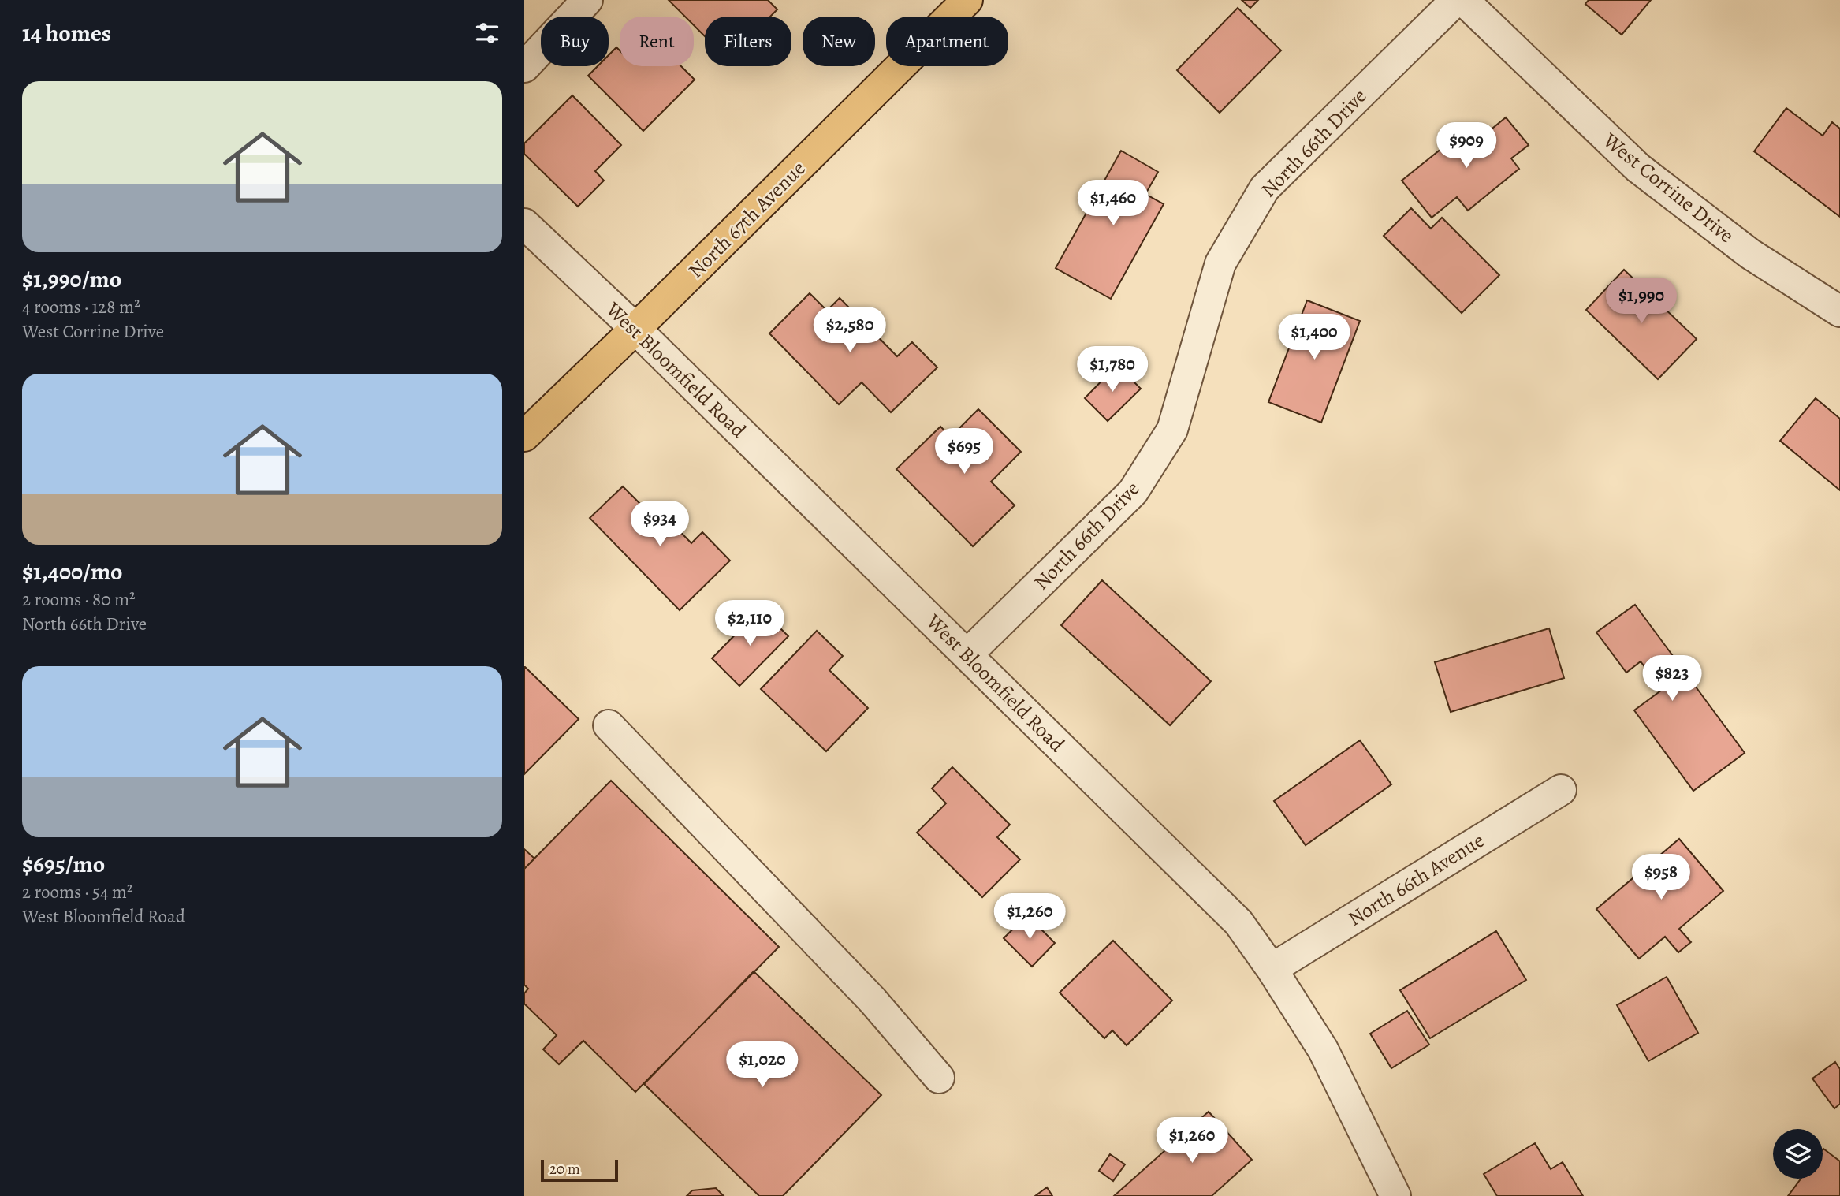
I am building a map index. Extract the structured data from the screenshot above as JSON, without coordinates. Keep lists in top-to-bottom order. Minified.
{"streets":{"main road":["North 67th Avenue"],"street":["North 66th Drive","West Corrine Drive","West Bloomfield Road","North 66th Avenue"]},"crossings":[["North 66th Drive","West Bloomfield Road"],["North 67th Avenue","West Bloomfield Road"],["West Bloomfield Road","North 66th Avenue"]],"scale_bar":"20 m","page":{"heading":"14 homes","chip":["Buy","Rent","Filters","New","Apartment"],"list":[{"name":"$1,990/mo","note":"4 rooms · 128 m² · West Corrine Drive"},{"name":"$1,400/mo","note":"2 rooms · 80 m² · North 66th Drive"},{"name":"$695/mo","note":"2 rooms · 54 m² · West Bloomfield Road"}],"price":["$909","$1,460","$1,990","$2,580","$1,400","$1,780","$695","$934","$2,110","$823","$958","$1,260","$1,020","$1,260"],"scale":"20 m"}}
